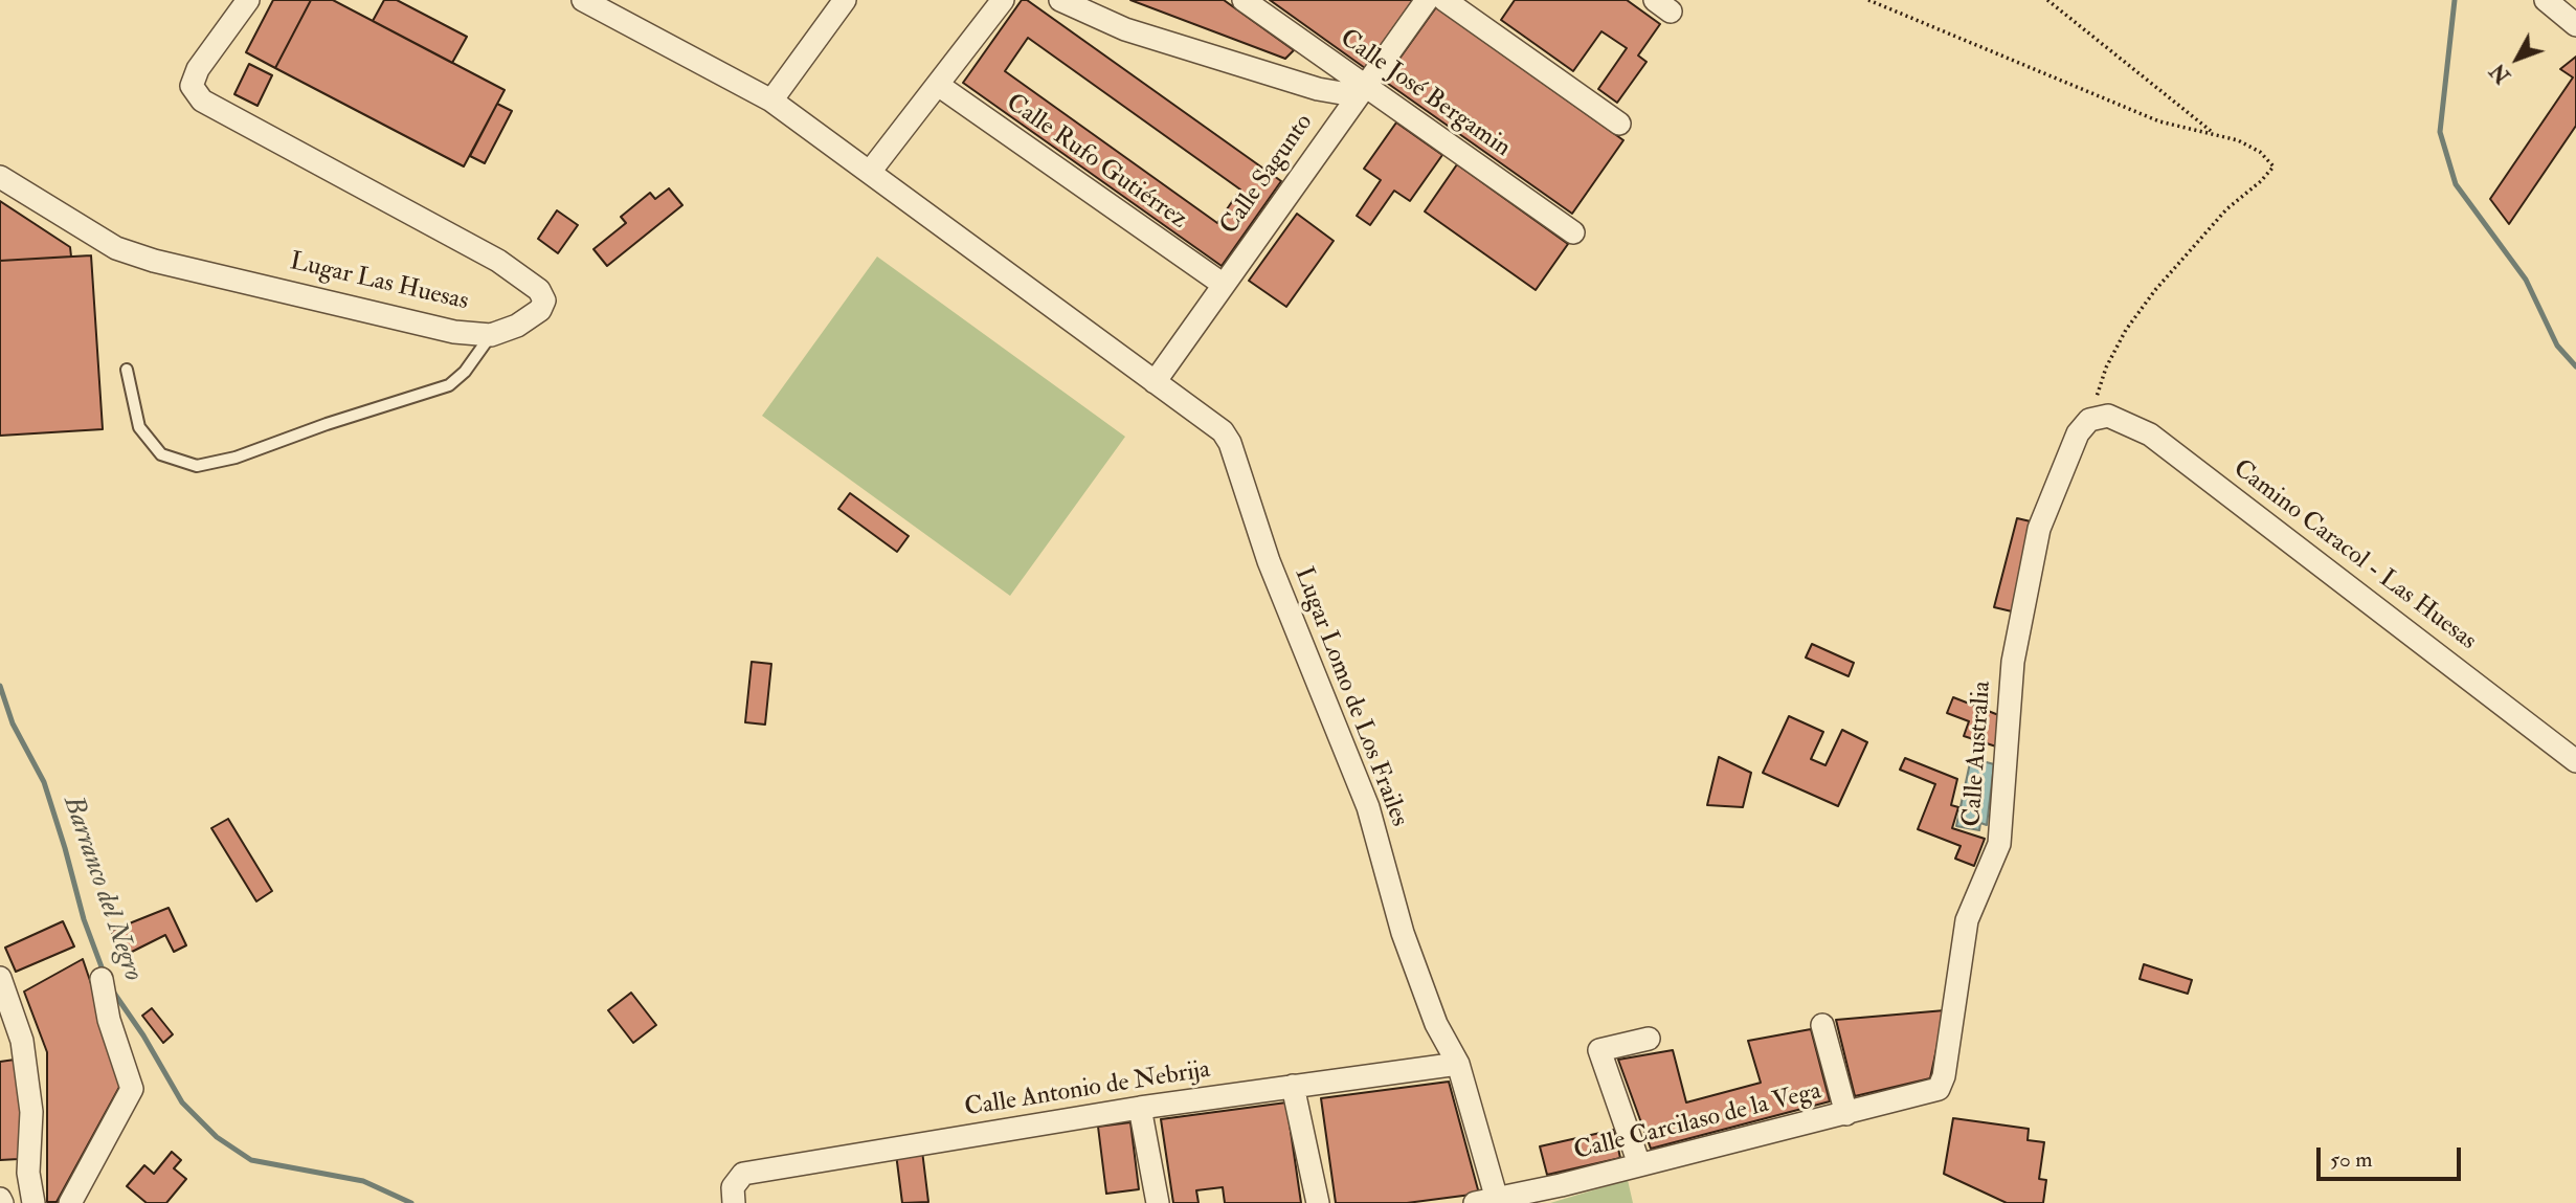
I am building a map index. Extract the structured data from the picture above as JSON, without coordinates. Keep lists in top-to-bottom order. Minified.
{"streets":{"street":["Calle José Bergamin","Calle Rufo Gutiérrez","Calle Sagunto","Lugar Las Huesas","Camino Caracol - Las Huesas","Lugar Lomo de Los Frailes","Calle Australia","Calle Antonio de Nebrija","Calle Carcilaso de la Vega"]},"crossings":[["Calle José Bergamin","Calle Sagunto"],["Calle Rufo Gutiérrez","Calle Sagunto"],["Calle Sagunto","Lugar Lomo de Los Frailes"],["Camino Caracol - Las Huesas","Calle Australia"],["Lugar Lomo de Los Frailes","Calle Antonio de Nebrija"],["Lugar Lomo de Los Frailes","Calle Carcilaso de la Vega"],["Calle Australia","Calle Carcilaso de la Vega"]],"water":["Barranco del Negro"],"scale_bar":"50 m","north":"bottom left"}
